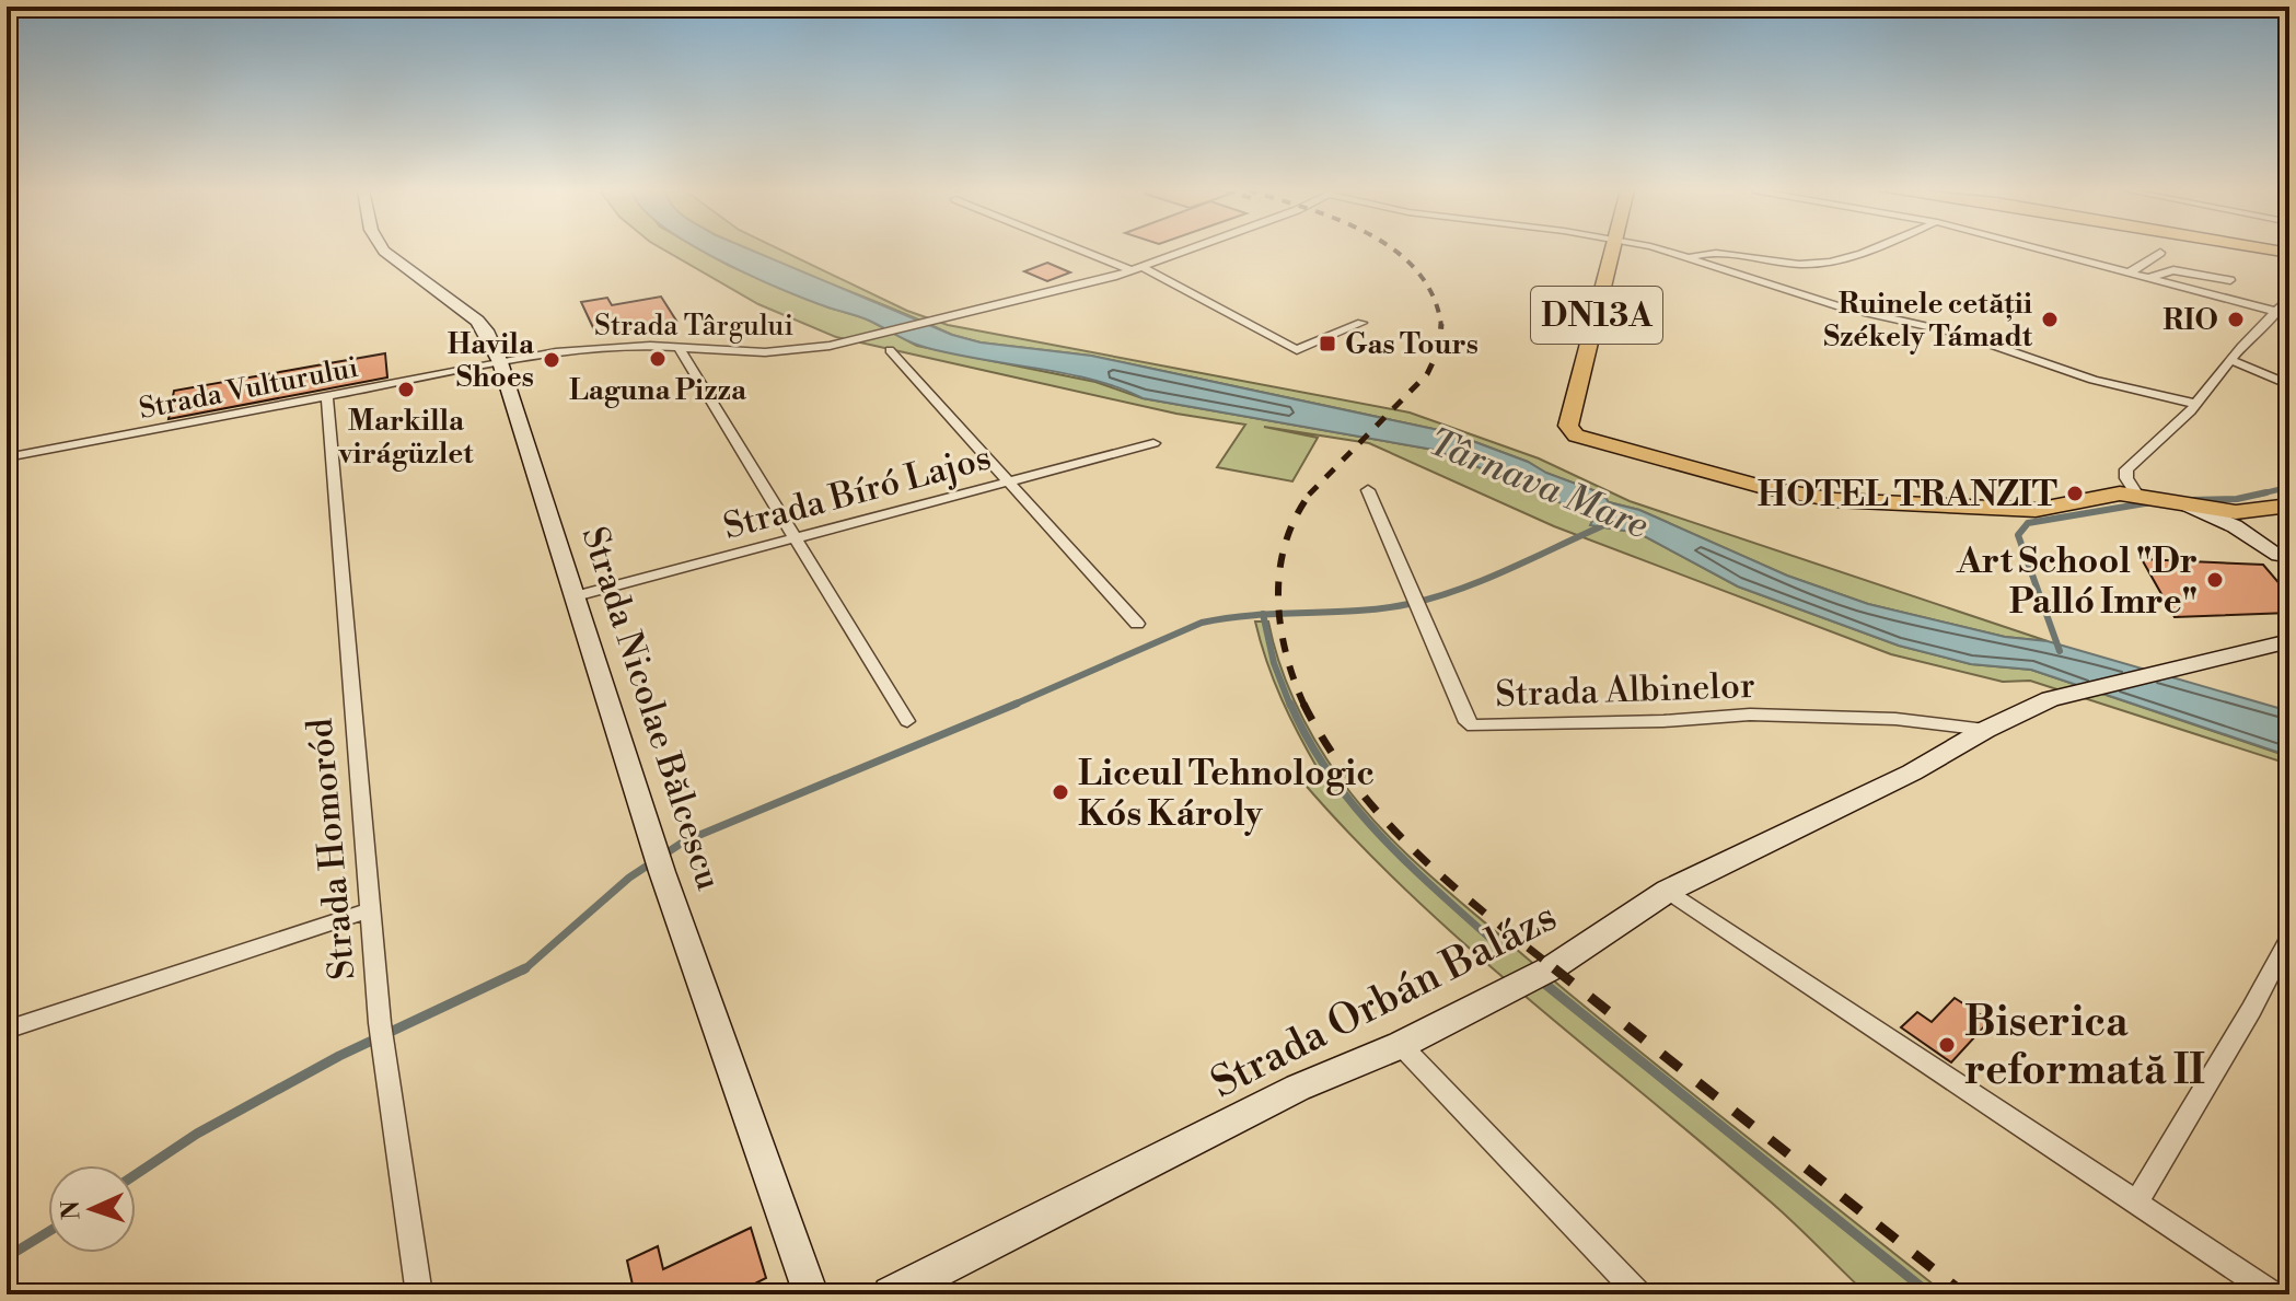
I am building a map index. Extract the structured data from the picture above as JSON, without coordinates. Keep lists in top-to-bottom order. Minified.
{"streets":{"main road":["DN13A","Strada Nicolae Bălcescu","Strada Orbán Balázs"],"street":["Strada Târgului","Strada Vulturului","Strada Bíró Lajos","Strada Albinelor","Strada Homoród"]},"crossings":[["Strada Târgului","Strada Vulturului"],["Strada Târgului","Strada Nicolae Bălcescu"],["Strada Vulturului","Strada Nicolae Bălcescu"],["Strada Vulturului","Strada Homoród"],["Strada Bíró Lajos","Strada Nicolae Bălcescu"],["Strada Albinelor","Strada Orbán Balázs"]],"water":["Târnava Mare"],"places":{"other":["Ruinele cetății Székely Támadt","RIO","Laguna Pizza","Havila Shoes","Markilla virágüzlet","HOTEL TRANZIT","Art School \"Dr Palló Imre\"","Liceul Tehnologic Kós Károly","Biserica reformată II"],"transit":["Gas Tours"]},"north":"left"}
